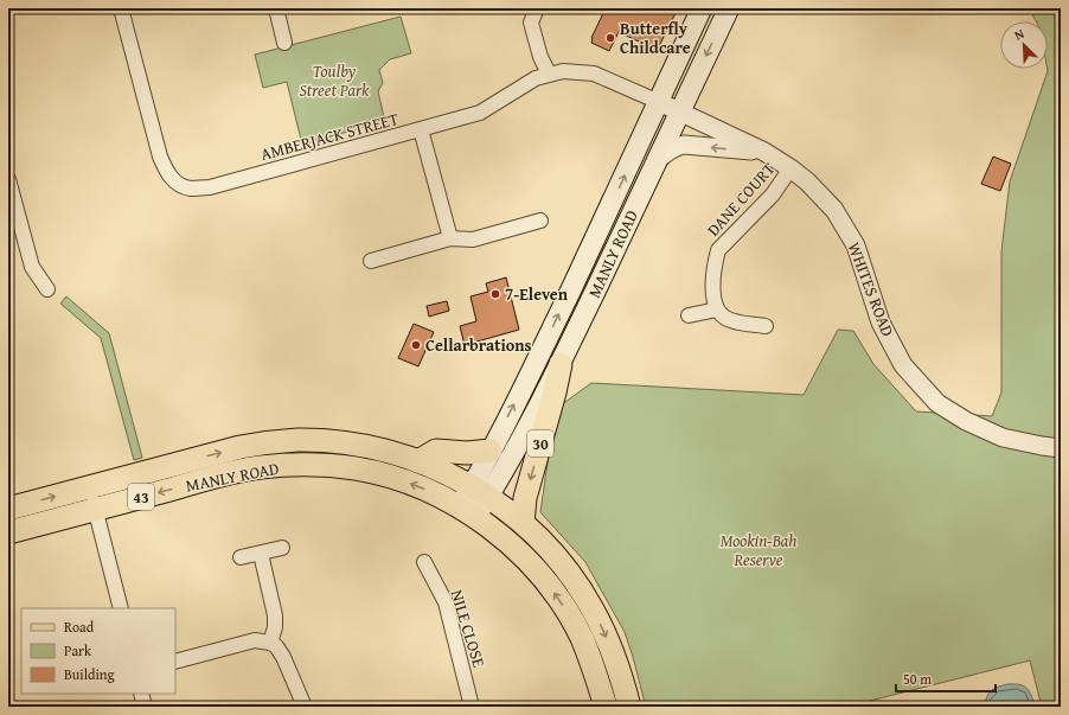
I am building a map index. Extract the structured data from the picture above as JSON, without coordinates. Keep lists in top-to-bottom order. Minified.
{"streets":{"main road":["MANLY ROAD","30","43"],"street":["AMBERJACK STREET","DANE COURT","WHITES ROAD","NILE CLOSE"]},"crossings":[["AMBERJACK STREET","MANLY ROAD"],["AMBERJACK STREET","WHITES ROAD"],["DANE COURT","WHITES ROAD"],["MANLY ROAD","WHITES ROAD"],["MANLY ROAD","30"]],"parks":["Toulby Street Park","Mookin-Bah Reserve"],"places":["Butterfly Childcare","7-Eleven","Cellarbrations"],"legend":["Road","Park","Building"],"scale_bar":"50 m","north":"top left"}
